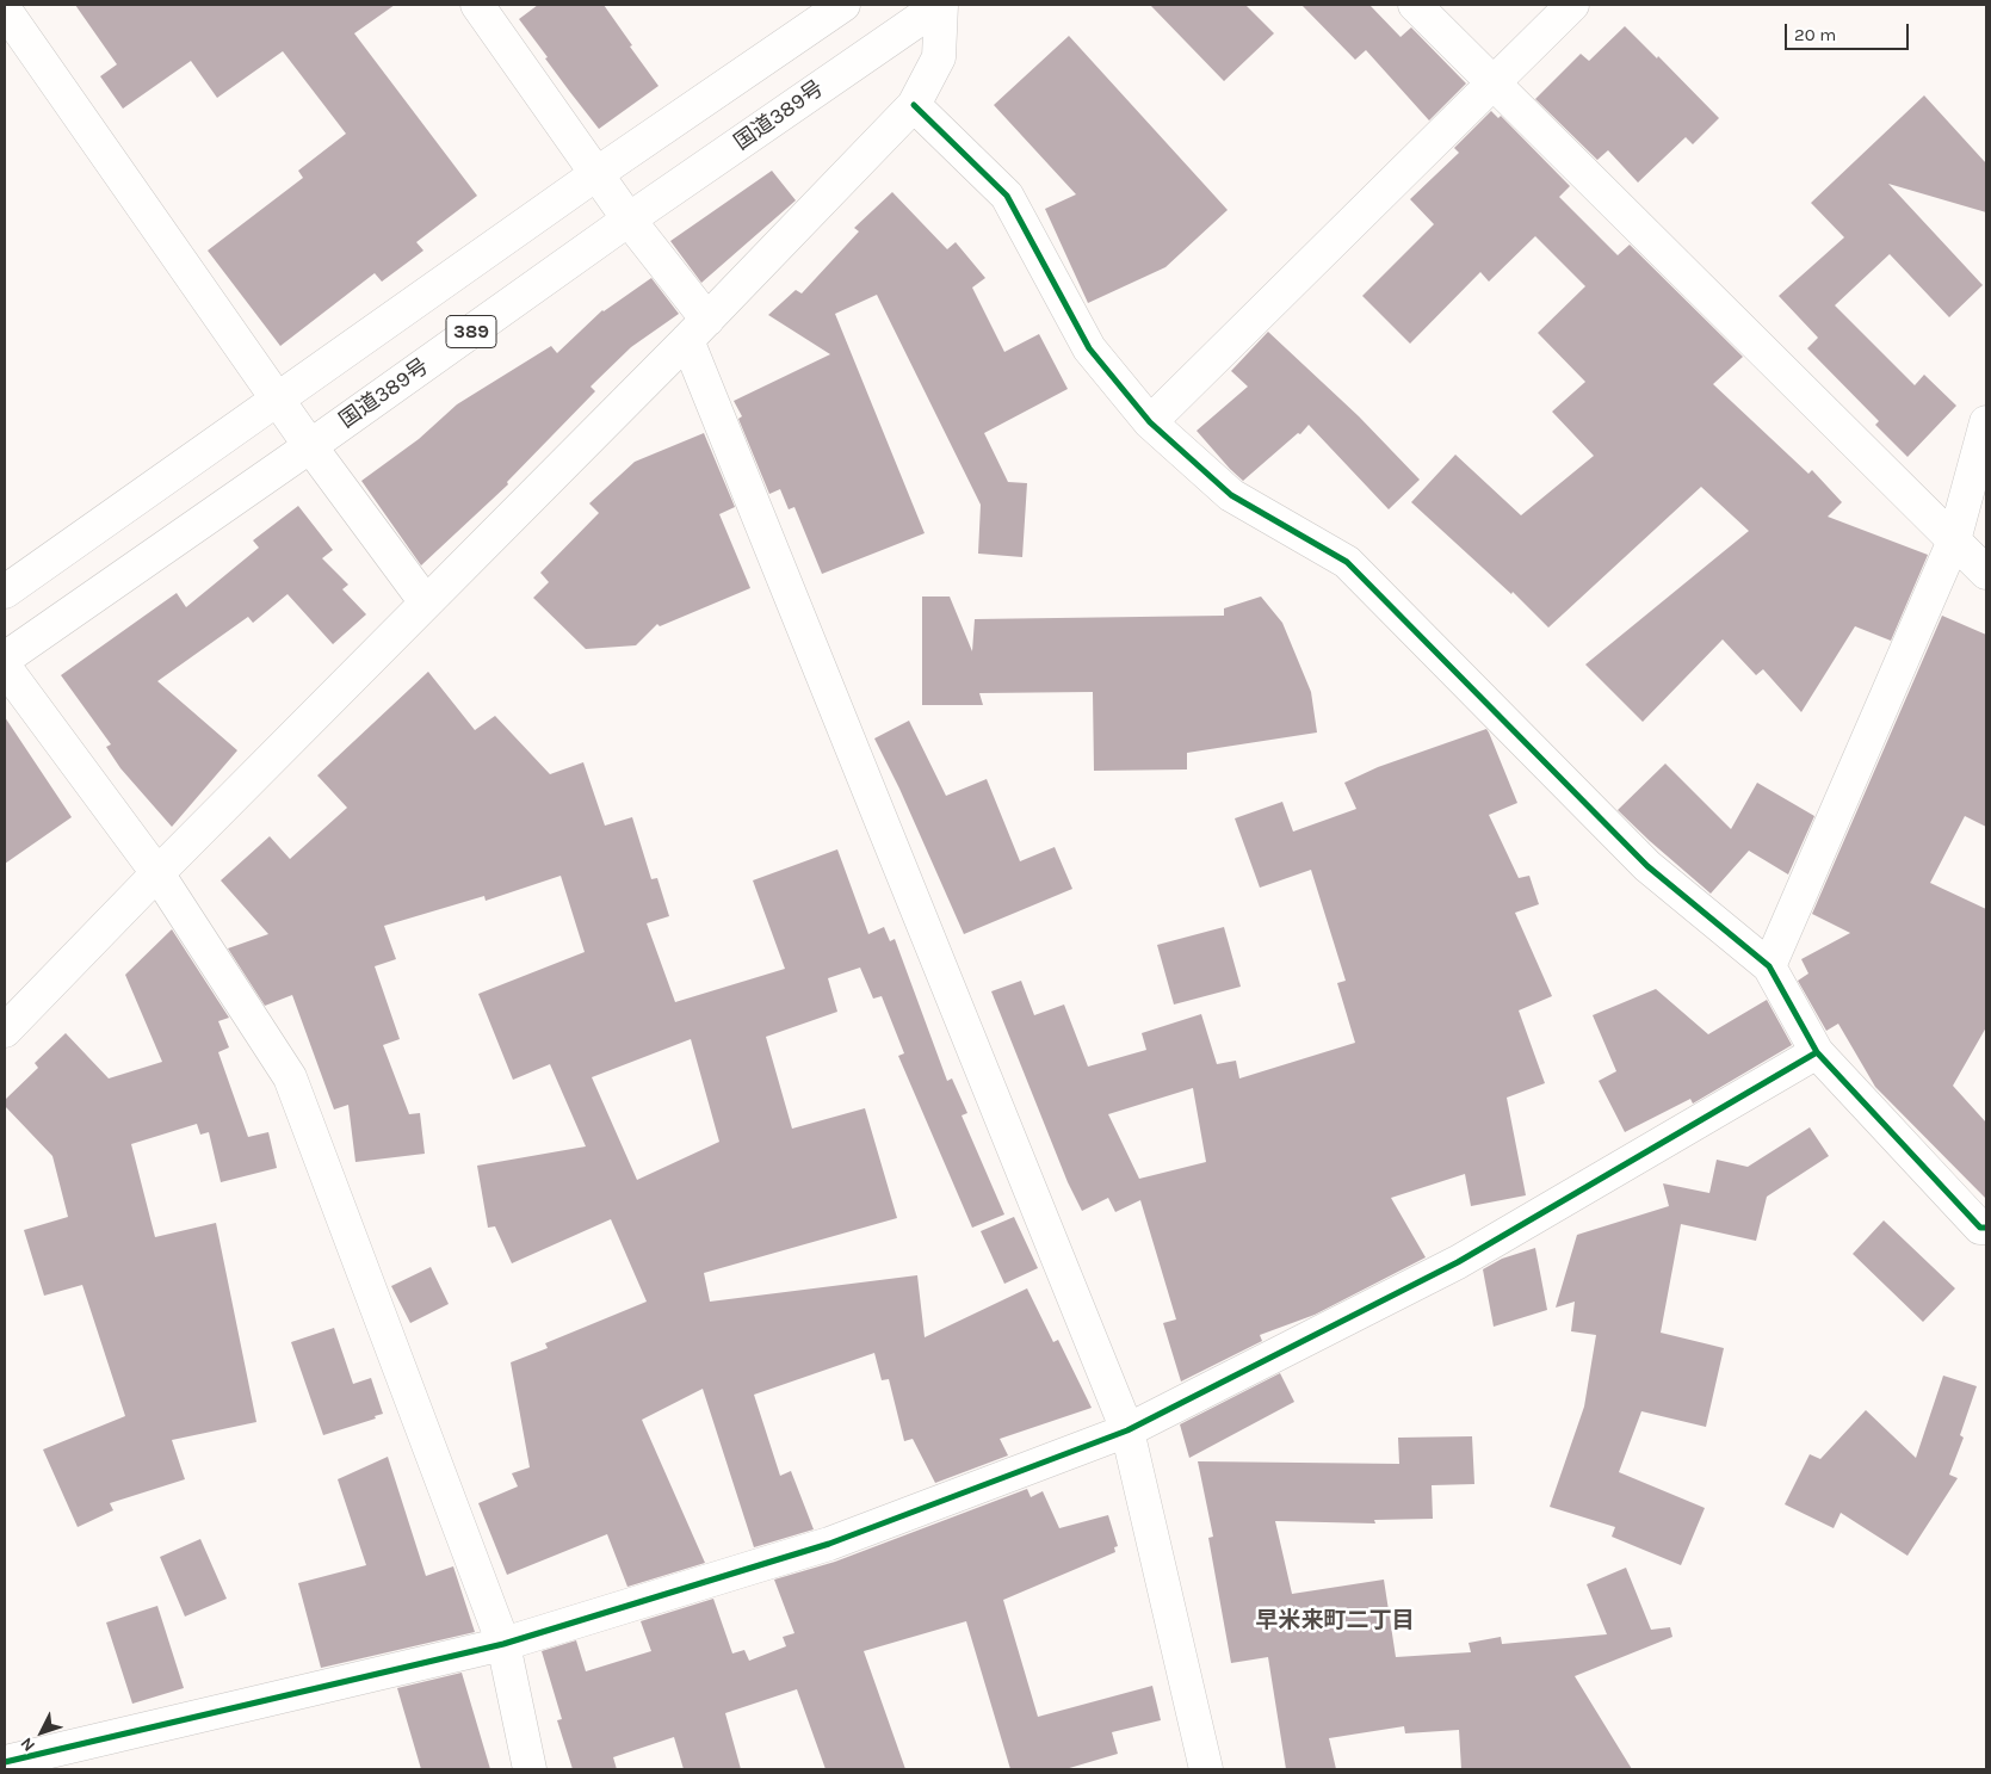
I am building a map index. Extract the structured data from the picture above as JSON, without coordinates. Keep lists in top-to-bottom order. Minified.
{"streets":{"main road":["国道389号","389"]},"districts":["早米来町二丁目"],"scale_bar":"20 m","north":"bottom left"}
